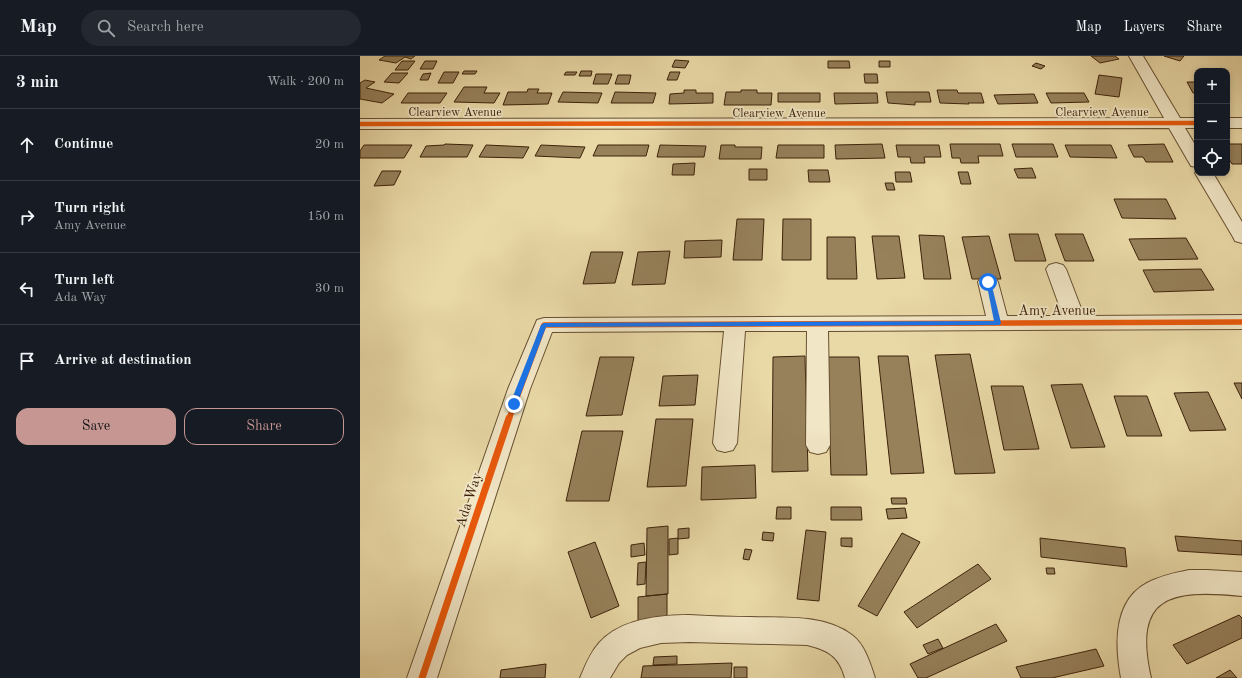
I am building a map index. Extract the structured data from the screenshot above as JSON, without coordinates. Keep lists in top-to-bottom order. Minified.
{"streets":{"street":["Clearview Avenue","Amy Avenue","Ada Way"]},"crossings":[["Amy Avenue","Ada Way"]],"page":{"header":"Map","search":"Search here","nav":["Map","Layers","Share"],"heading":["3 min","Walk · 200 m"],"map_buttons":["+","−"],"list":[["Continue","20 m"],["Turn right","Amy Avenue","150 m"],["Turn left","Ada Way","30 m"],"Arrive at destination"],"buttons":["Save","Share"]}}
